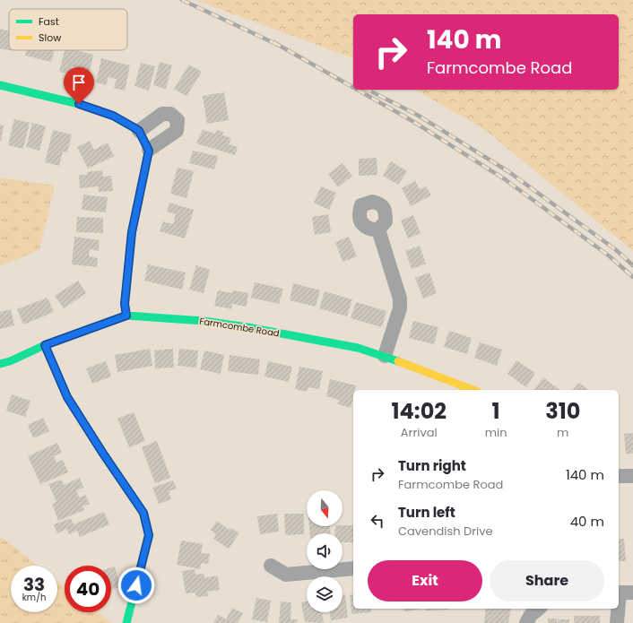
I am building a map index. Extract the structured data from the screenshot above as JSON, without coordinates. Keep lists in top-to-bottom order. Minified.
{"streets":{"street":["Farmcombe Road"]},"legend":["Fast","Slow"],"north":"bottom","page":{"turn":["140 m","Farmcombe Road"],"eta":["14:02","Arrival","1","min","310","m"],"list":[{"name":"Turn right","note":"Farmcombe Road","value":"140 m"},{"name":"Turn left","note":"Cavendish Drive","value":"40 m"}],"buttons":["Exit","Share"],"speed":"33 km/h","limit":"40"}}
